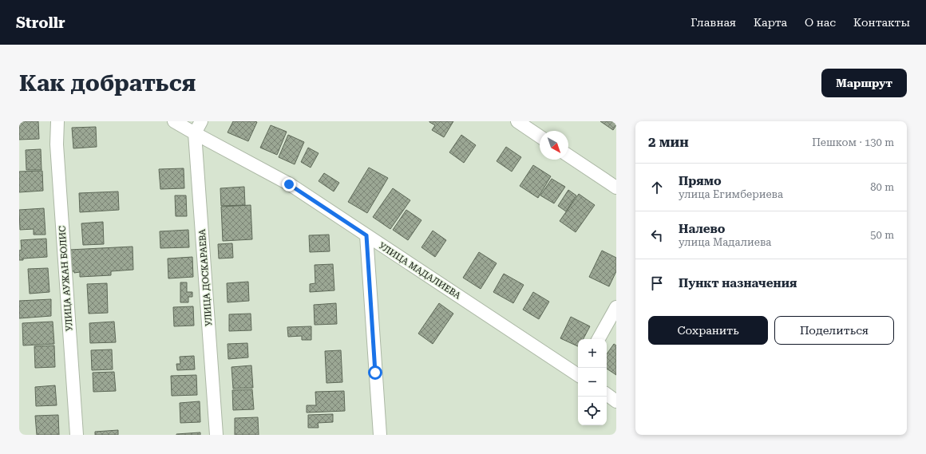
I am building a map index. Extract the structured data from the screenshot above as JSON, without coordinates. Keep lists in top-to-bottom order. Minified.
{"streets":{"street":["УЛИЦА МАДАЛИЕВА","УЛИЦА ДОСКАРАЕВА","УЛИЦА АУЖАН БОЛИС"]},"crossings":[["УЛИЦА МАДАЛИЕВА","УЛИЦА ДОСКАРАЕВА"]],"north":"bottom right","page":{"header":"Strollr","nav":["Главная","Карта","О нас","Контакты"],"buttons":["Маршрут",["Сохранить","Поделиться"]],"title":"Как добраться","heading":["2 мин","Пешком · 130 m"],"list":[["Прямо","улица Егимбериева","80 m"],["Налево","улица Мадалиева","50 m"],"Пункт назначения"],"map_buttons":["+","−"]}}
